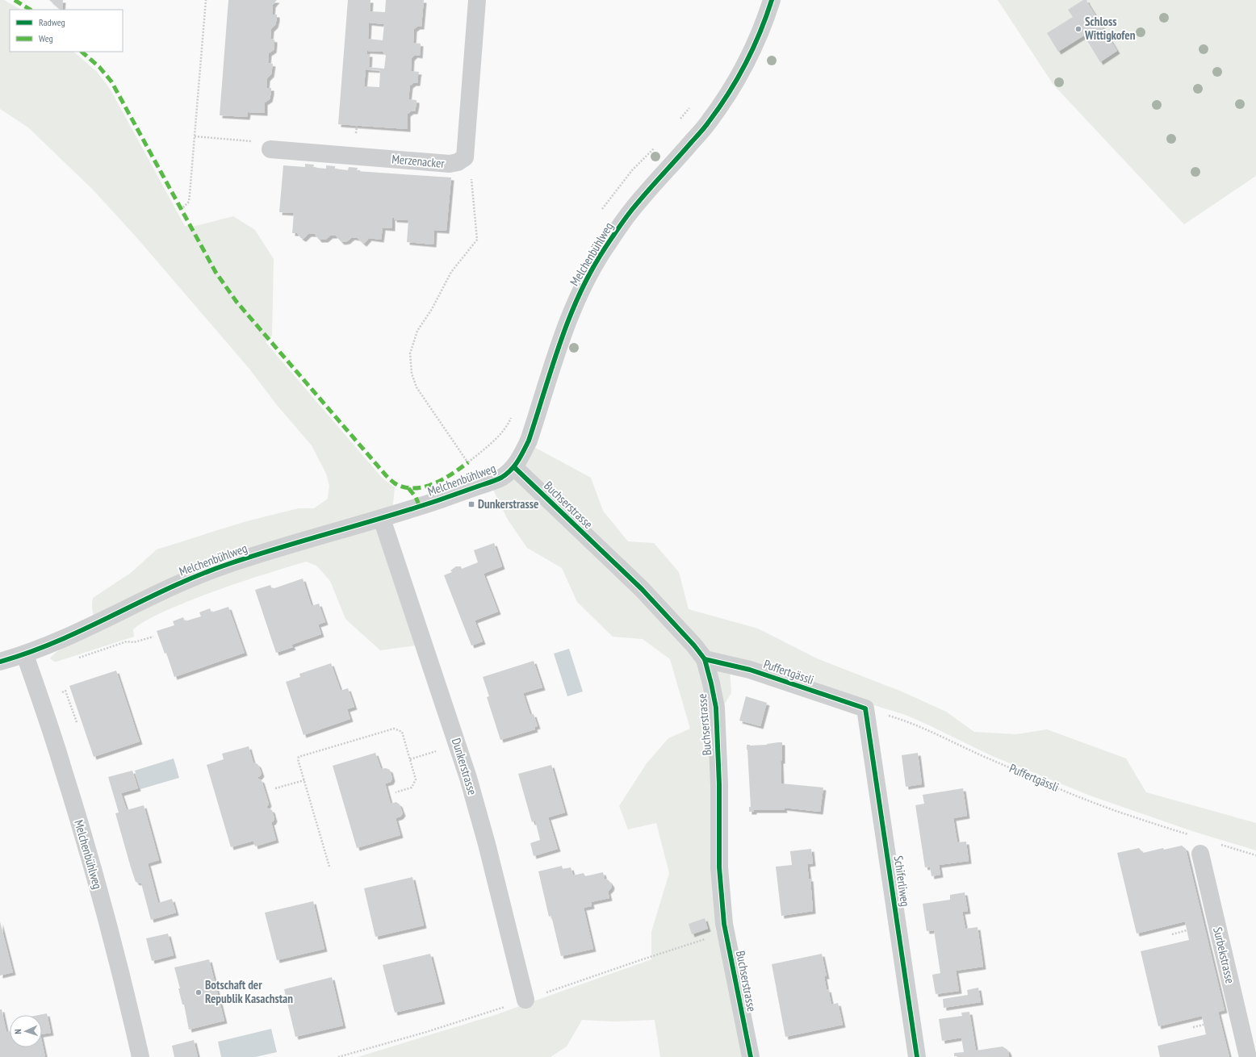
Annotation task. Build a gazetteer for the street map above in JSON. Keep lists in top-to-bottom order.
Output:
{
  "streets": {
    "street": [
      "Merzenacker",
      "Melchenbühlweg",
      "Buchserstrasse",
      "Puffertgässli",
      "Dunkerstrasse",
      "Schiferliweg",
      "Surbekstrasse"
    ]
  },
  "crossings": [
    ["Melchenbühlweg", "Buchserstrasse"],
    ["Melchenbühlweg", "Dunkerstrasse"],
    ["Buchserstrasse", "Puffertgässli"],
    ["Puffertgässli", "Schiferliweg"]
  ],
  "places": {
    "other": ["Schloss Wittigkofen", "Botschaft der Republik Kasachstan"],
    "transit": ["Dunkerstrasse"]
  },
  "legend": ["Radweg", "Weg"],
  "north": "left"
}
